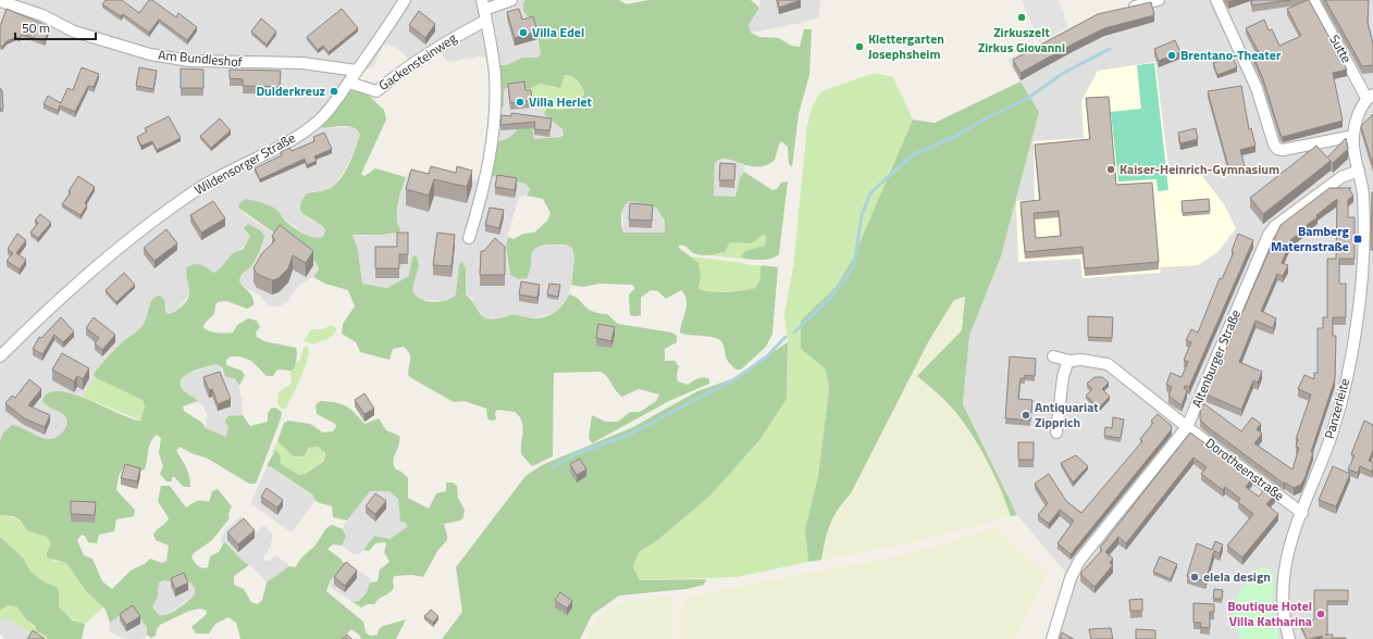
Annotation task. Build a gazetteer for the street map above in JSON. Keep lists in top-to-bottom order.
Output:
{
  "streets": {
    "street": [
      "Sutte",
      "Am Bundleshof",
      "Gackensteinweg",
      "Wildensorger Straße",
      "Altenburger Straße",
      "Panzerleite",
      "Dorotheenstraße"
    ]
  },
  "crossings": [
    ["Am Bundleshof", "Wildensorger Straße"],
    ["Gackensteinweg", "Wildensorger Straße"],
    ["Altenburger Straße", "Panzerleite"],
    ["Altenburger Straße", "Dorotheenstraße"],
    ["Panzerleite", "Dorotheenstraße"]
  ],
  "places": {
    "other": [
      "Zirkuszelt Zirkus Giovanni",
      "Villa Edel",
      "Klettergarten Josephsheim",
      "Brentano-Theater",
      "Dulderkreuz",
      "Villa Herlet",
      "Kaiser-Heinrich-Gymnasium",
      "Antiquariat Zipprich",
      "elela design",
      "Boutique Hotel Villa Katharina"
    ],
    "transit": ["Bamberg Maternstraße"]
  },
  "scale_bar": "50 m"
}
